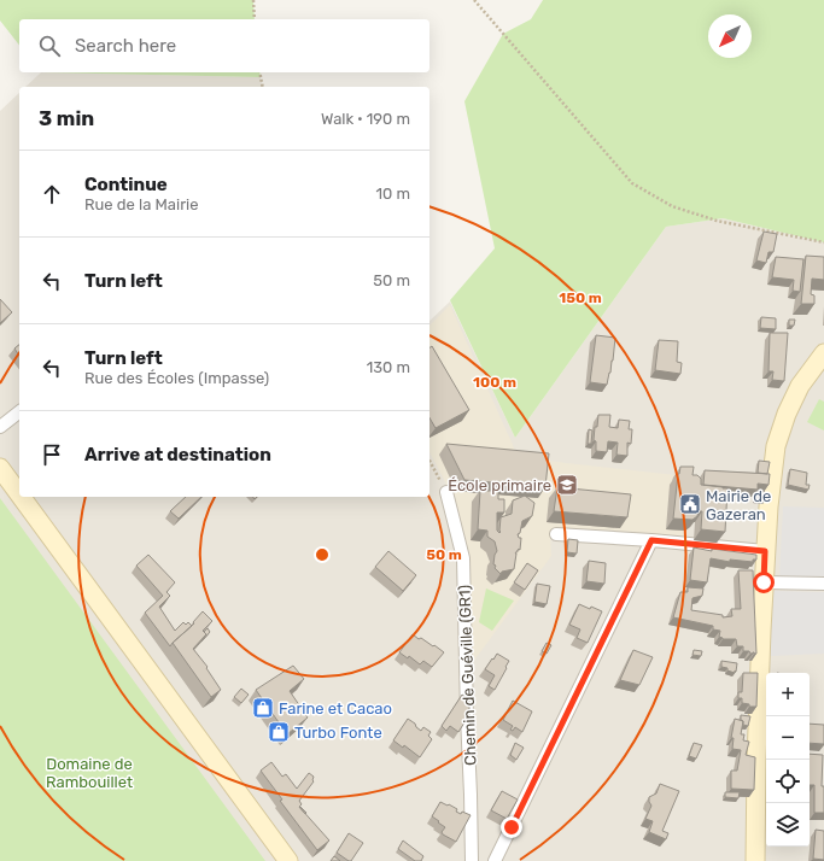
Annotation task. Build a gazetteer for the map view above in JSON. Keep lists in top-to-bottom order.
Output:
{
  "streets": {
    "street": ["Chemin de Guéville (GR1)"]
  },
  "parks": ["Domaine de Rambouillet"],
  "places": {
    "school or university": ["École primaire"],
    "public building": ["Mairie de Gazeran"],
    "shop": ["Farine et Cacao", "Turbo Fonte"]
  },
  "north": "bottom left",
  "page": {
    "search": "Search here",
    "heading": ["3 min", "Walk · 190 m"],
    "list": [
      ["Continue", "Rue de la Mairie", "10 m"],
      ["Turn left", "50 m"],
      ["Turn left", "Rue des Écoles (Impasse)", "130 m"],
      "Arrive at destination"
    ],
    "map_buttons": ["+", "−"]
  },
  "rings": ["150 m", "100 m", "50 m"]
}
